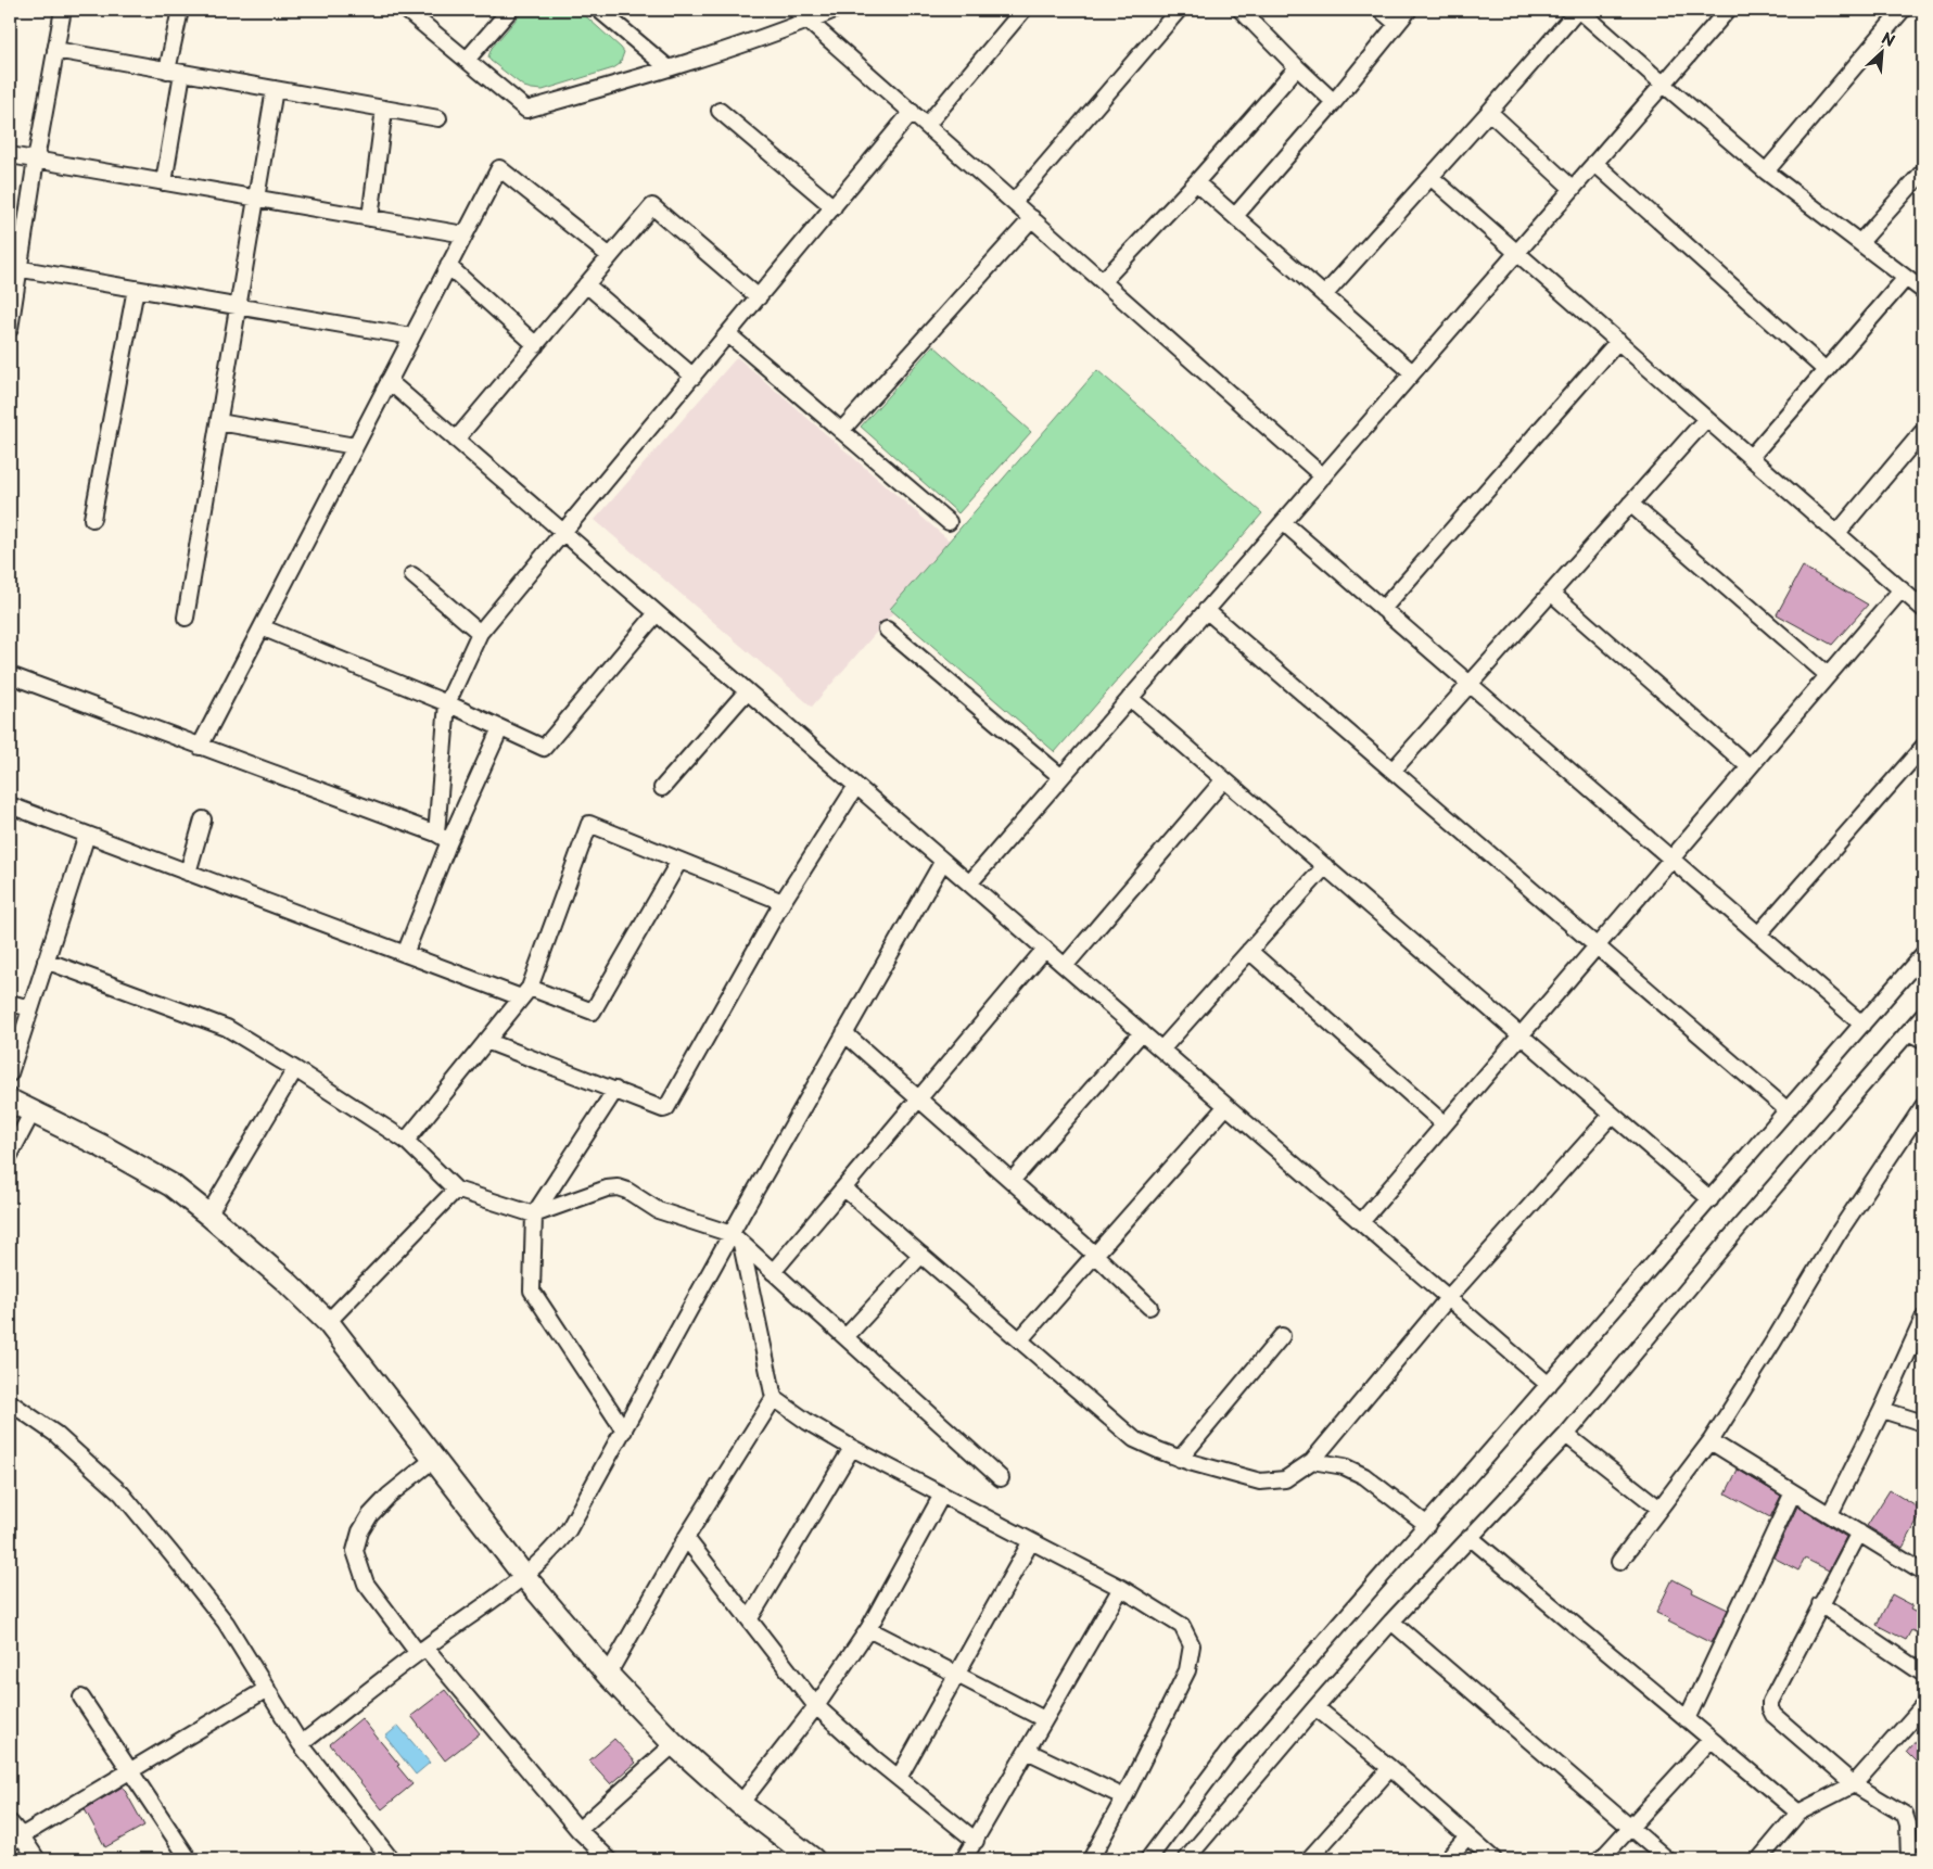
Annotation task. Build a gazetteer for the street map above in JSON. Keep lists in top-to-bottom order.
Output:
{
  "north": "top right"
}
